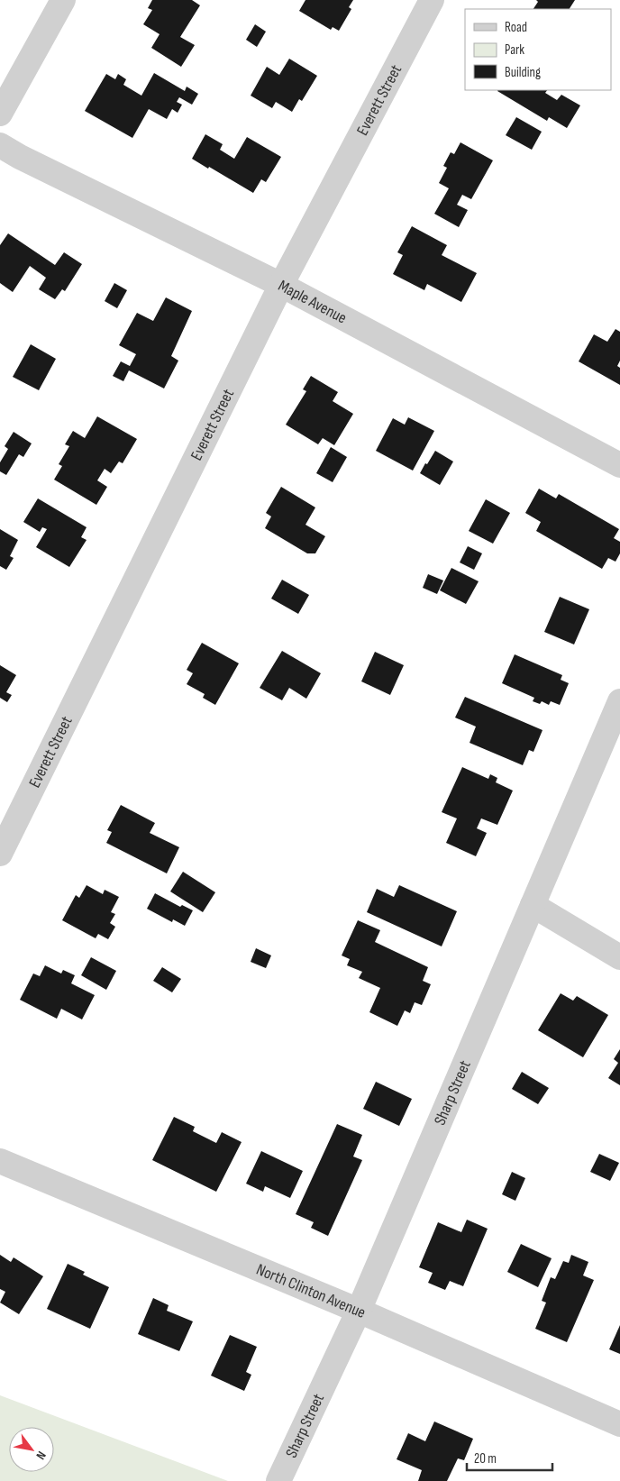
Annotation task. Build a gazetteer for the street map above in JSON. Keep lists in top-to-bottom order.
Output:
{
  "streets": {
    "street": [
      "Everett Street",
      "Maple Avenue",
      "Sharp Street",
      "North Clinton Avenue"
    ]
  },
  "crossings": [
    ["Everett Street", "Maple Avenue"],
    ["Sharp Street", "North Clinton Avenue"]
  ],
  "legend": ["Road", "Park", "Building"],
  "scale_bar": "20 m",
  "north": "bottom right"
}
